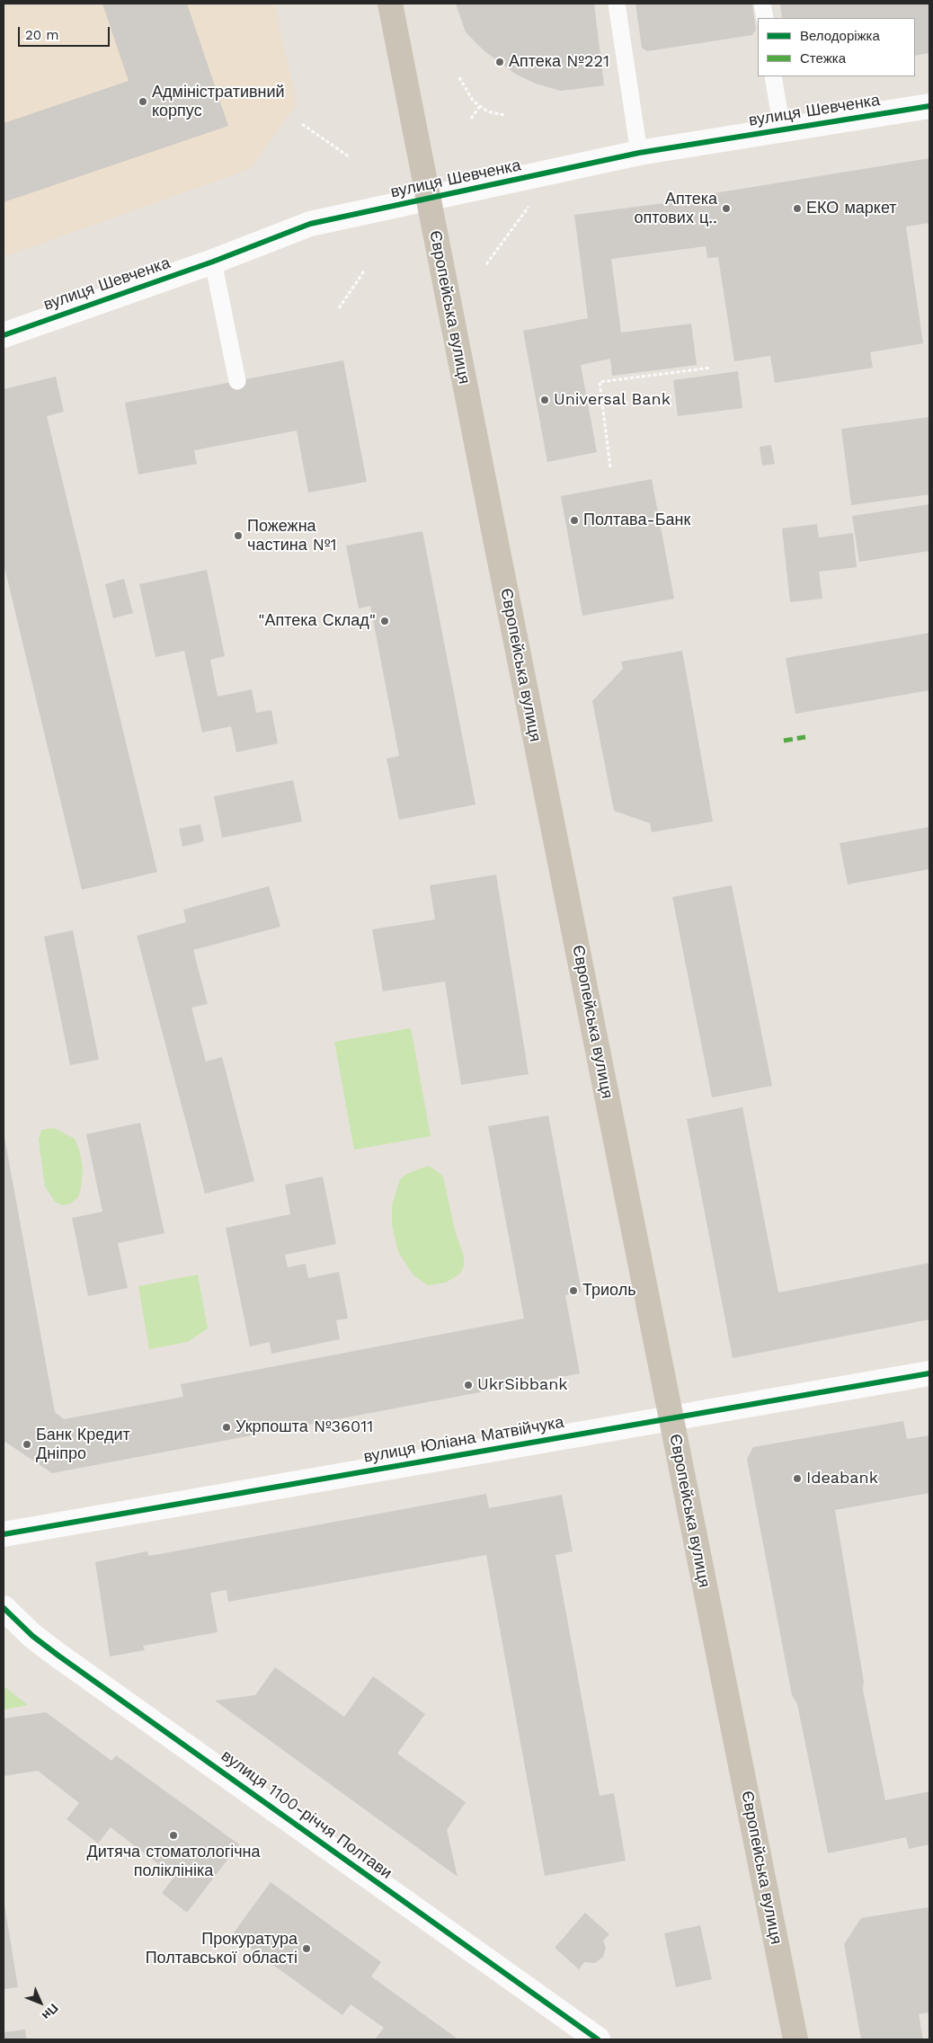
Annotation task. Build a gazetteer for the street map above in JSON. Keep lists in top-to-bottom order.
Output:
{
  "streets": {
    "main road": ["Європейська вулиця"],
    "street": ["вулиця Шевченка", "вулиця Юліана Матвійчука", "вулиця 1100-річчя Полтави"]
  },
  "crossings": [
    ["вулиця Шевченка", "Європейська вулиця"],
    ["Європейська вулиця", "вулиця Юліана Матвійчука"]
  ],
  "places": [
    "Аптека №221",
    "Адміністративний корпус",
    "Аптека оптових ц‥",
    "ЕКО маркет",
    "Universal Bank",
    "Полтава-Банк",
    "Пожежна частина №1",
    "\"Аптека Склад\"",
    "Триоль",
    "UkrSibbank",
    "Укрпошта №36011",
    "Банк Кредит Дніпро",
    "Ideabank",
    "Дитяча стоматологічна поліклініка",
    "Прокуратура Полтавської області"
  ],
  "legend": ["Велодоріжка", "Стежка"],
  "scale_bar": "20 m",
  "north": "bottom right"
}
